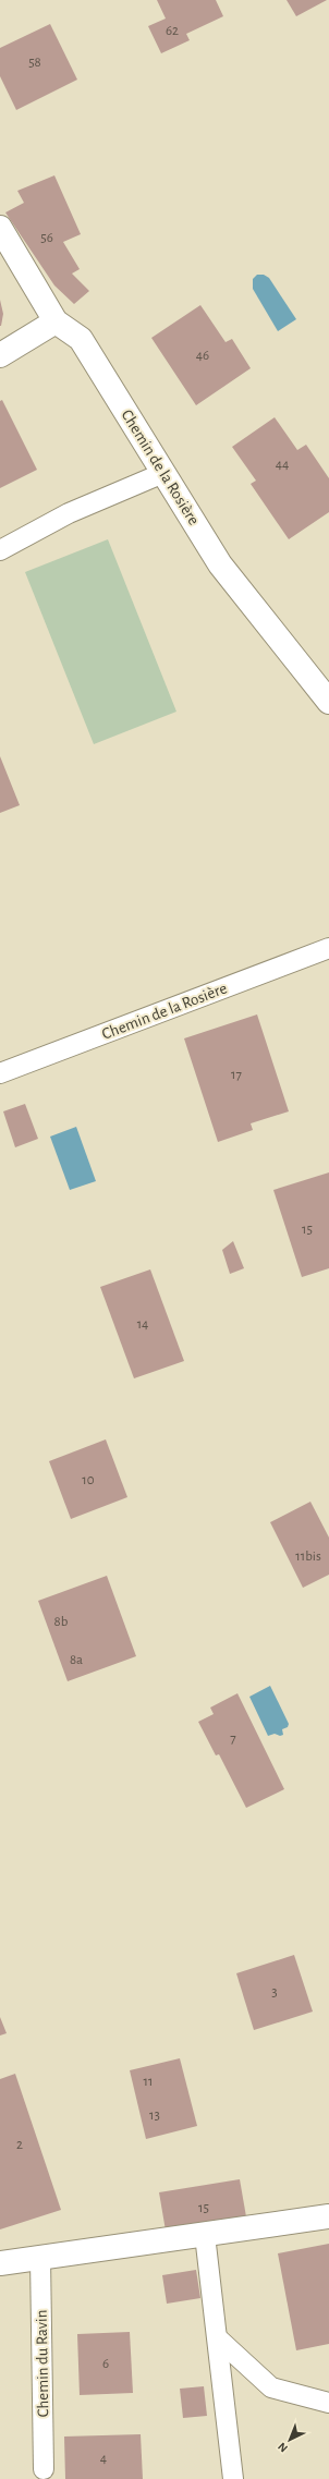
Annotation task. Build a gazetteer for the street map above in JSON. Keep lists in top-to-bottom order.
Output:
{
  "streets": {
    "street": ["Chemin de la Rosière"],
    "lane": ["Chemin du Ravin"]
  },
  "house_numbers": [
    "62",
    "58",
    "56",
    "46",
    "44",
    "17",
    "15",
    "14",
    "10",
    "11bis",
    "8b",
    "8a",
    "7",
    "3",
    "11",
    "13",
    "2",
    "15",
    "6",
    "4"
  ],
  "north": "bottom left"
}
